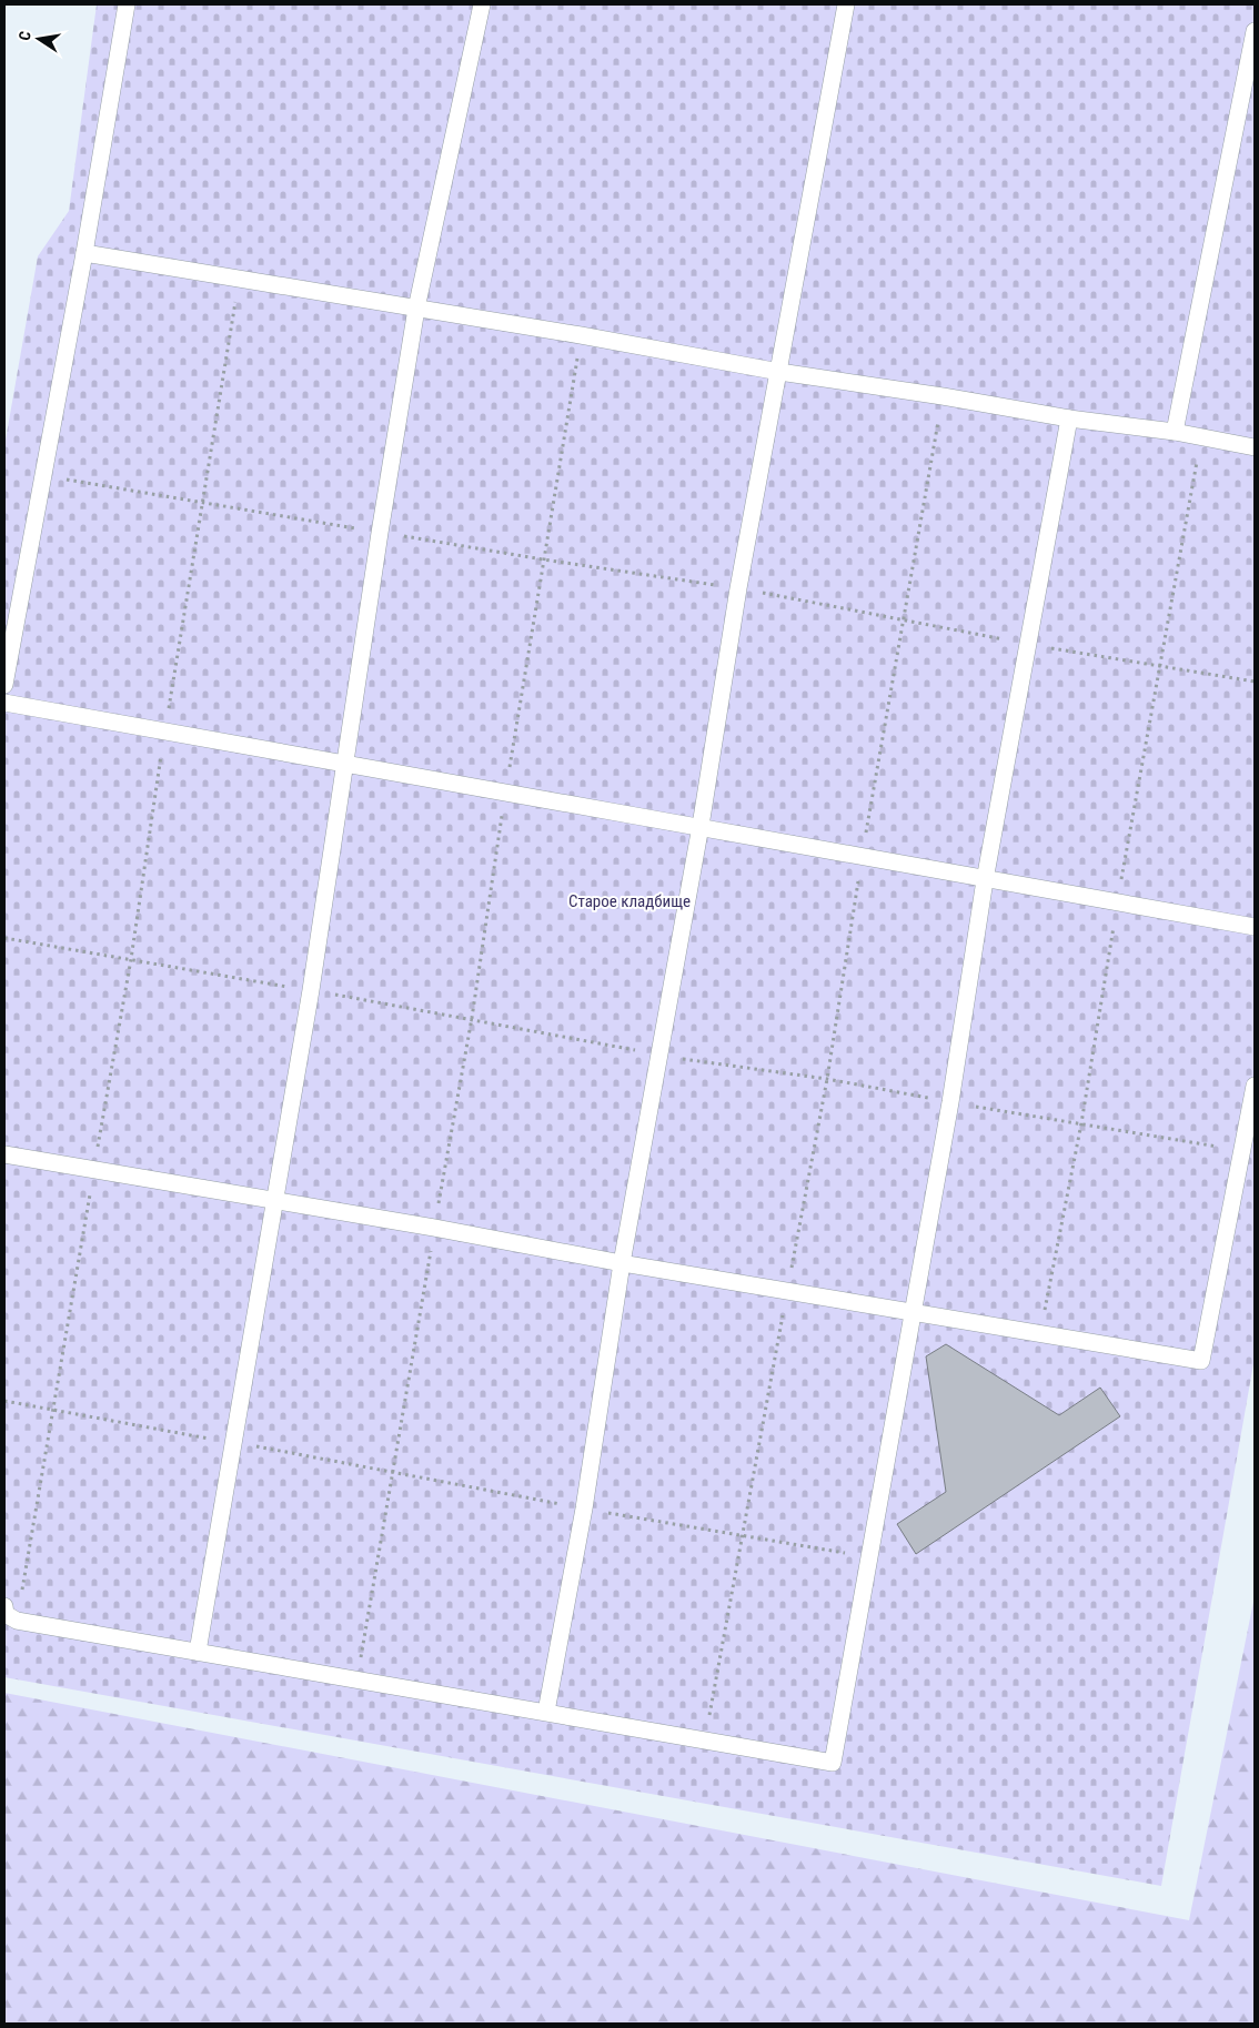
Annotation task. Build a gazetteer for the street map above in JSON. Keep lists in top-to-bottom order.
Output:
{
  "parks": ["Старое кладбище"],
  "north": "left"
}
